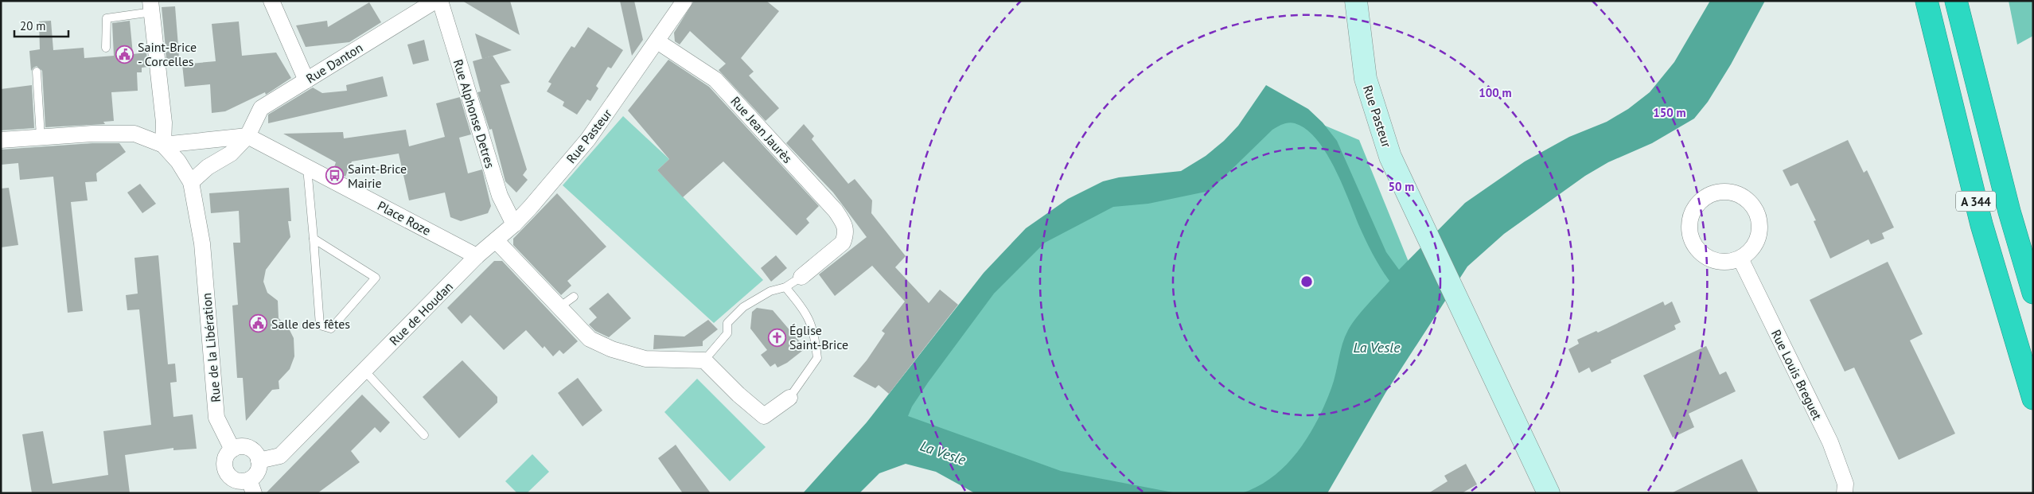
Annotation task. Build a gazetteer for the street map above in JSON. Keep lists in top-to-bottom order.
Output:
{
  "streets": {
    "highway": ["A 344"],
    "street": [
      "Rue Danton",
      "Rue Alphonse Detres",
      "Rue Pasteur",
      "Rue Jean Jaurès",
      "Place Roze",
      "Rue de Houdan",
      "Rue de la Libération",
      "Rue Louis Breguet"
    ]
  },
  "crossings": [
    ["Rue Danton", "Place Roze"],
    ["Rue Danton", "Rue de la Libération"],
    ["Rue Alphonse Detres", "Rue Pasteur"],
    ["Rue Pasteur", "Rue Jean Jaurès"],
    ["Rue Pasteur", "Place Roze"],
    ["Rue Pasteur", "Rue de Houdan"],
    ["Place Roze", "Rue de Houdan"],
    ["Rue de Houdan", "Rue de la Libération"]
  ],
  "water": ["La Vesle"],
  "places": {
    "public building": ["Saint-Brice - Corcelles", "Salle des fêtes"],
    "bus stop": ["Saint-Brice Mairie"],
    "church": ["Église Saint-Brice"]
  },
  "scale_bar": "20 m",
  "rings": ["100 m", "150 m", "50 m"]
}
